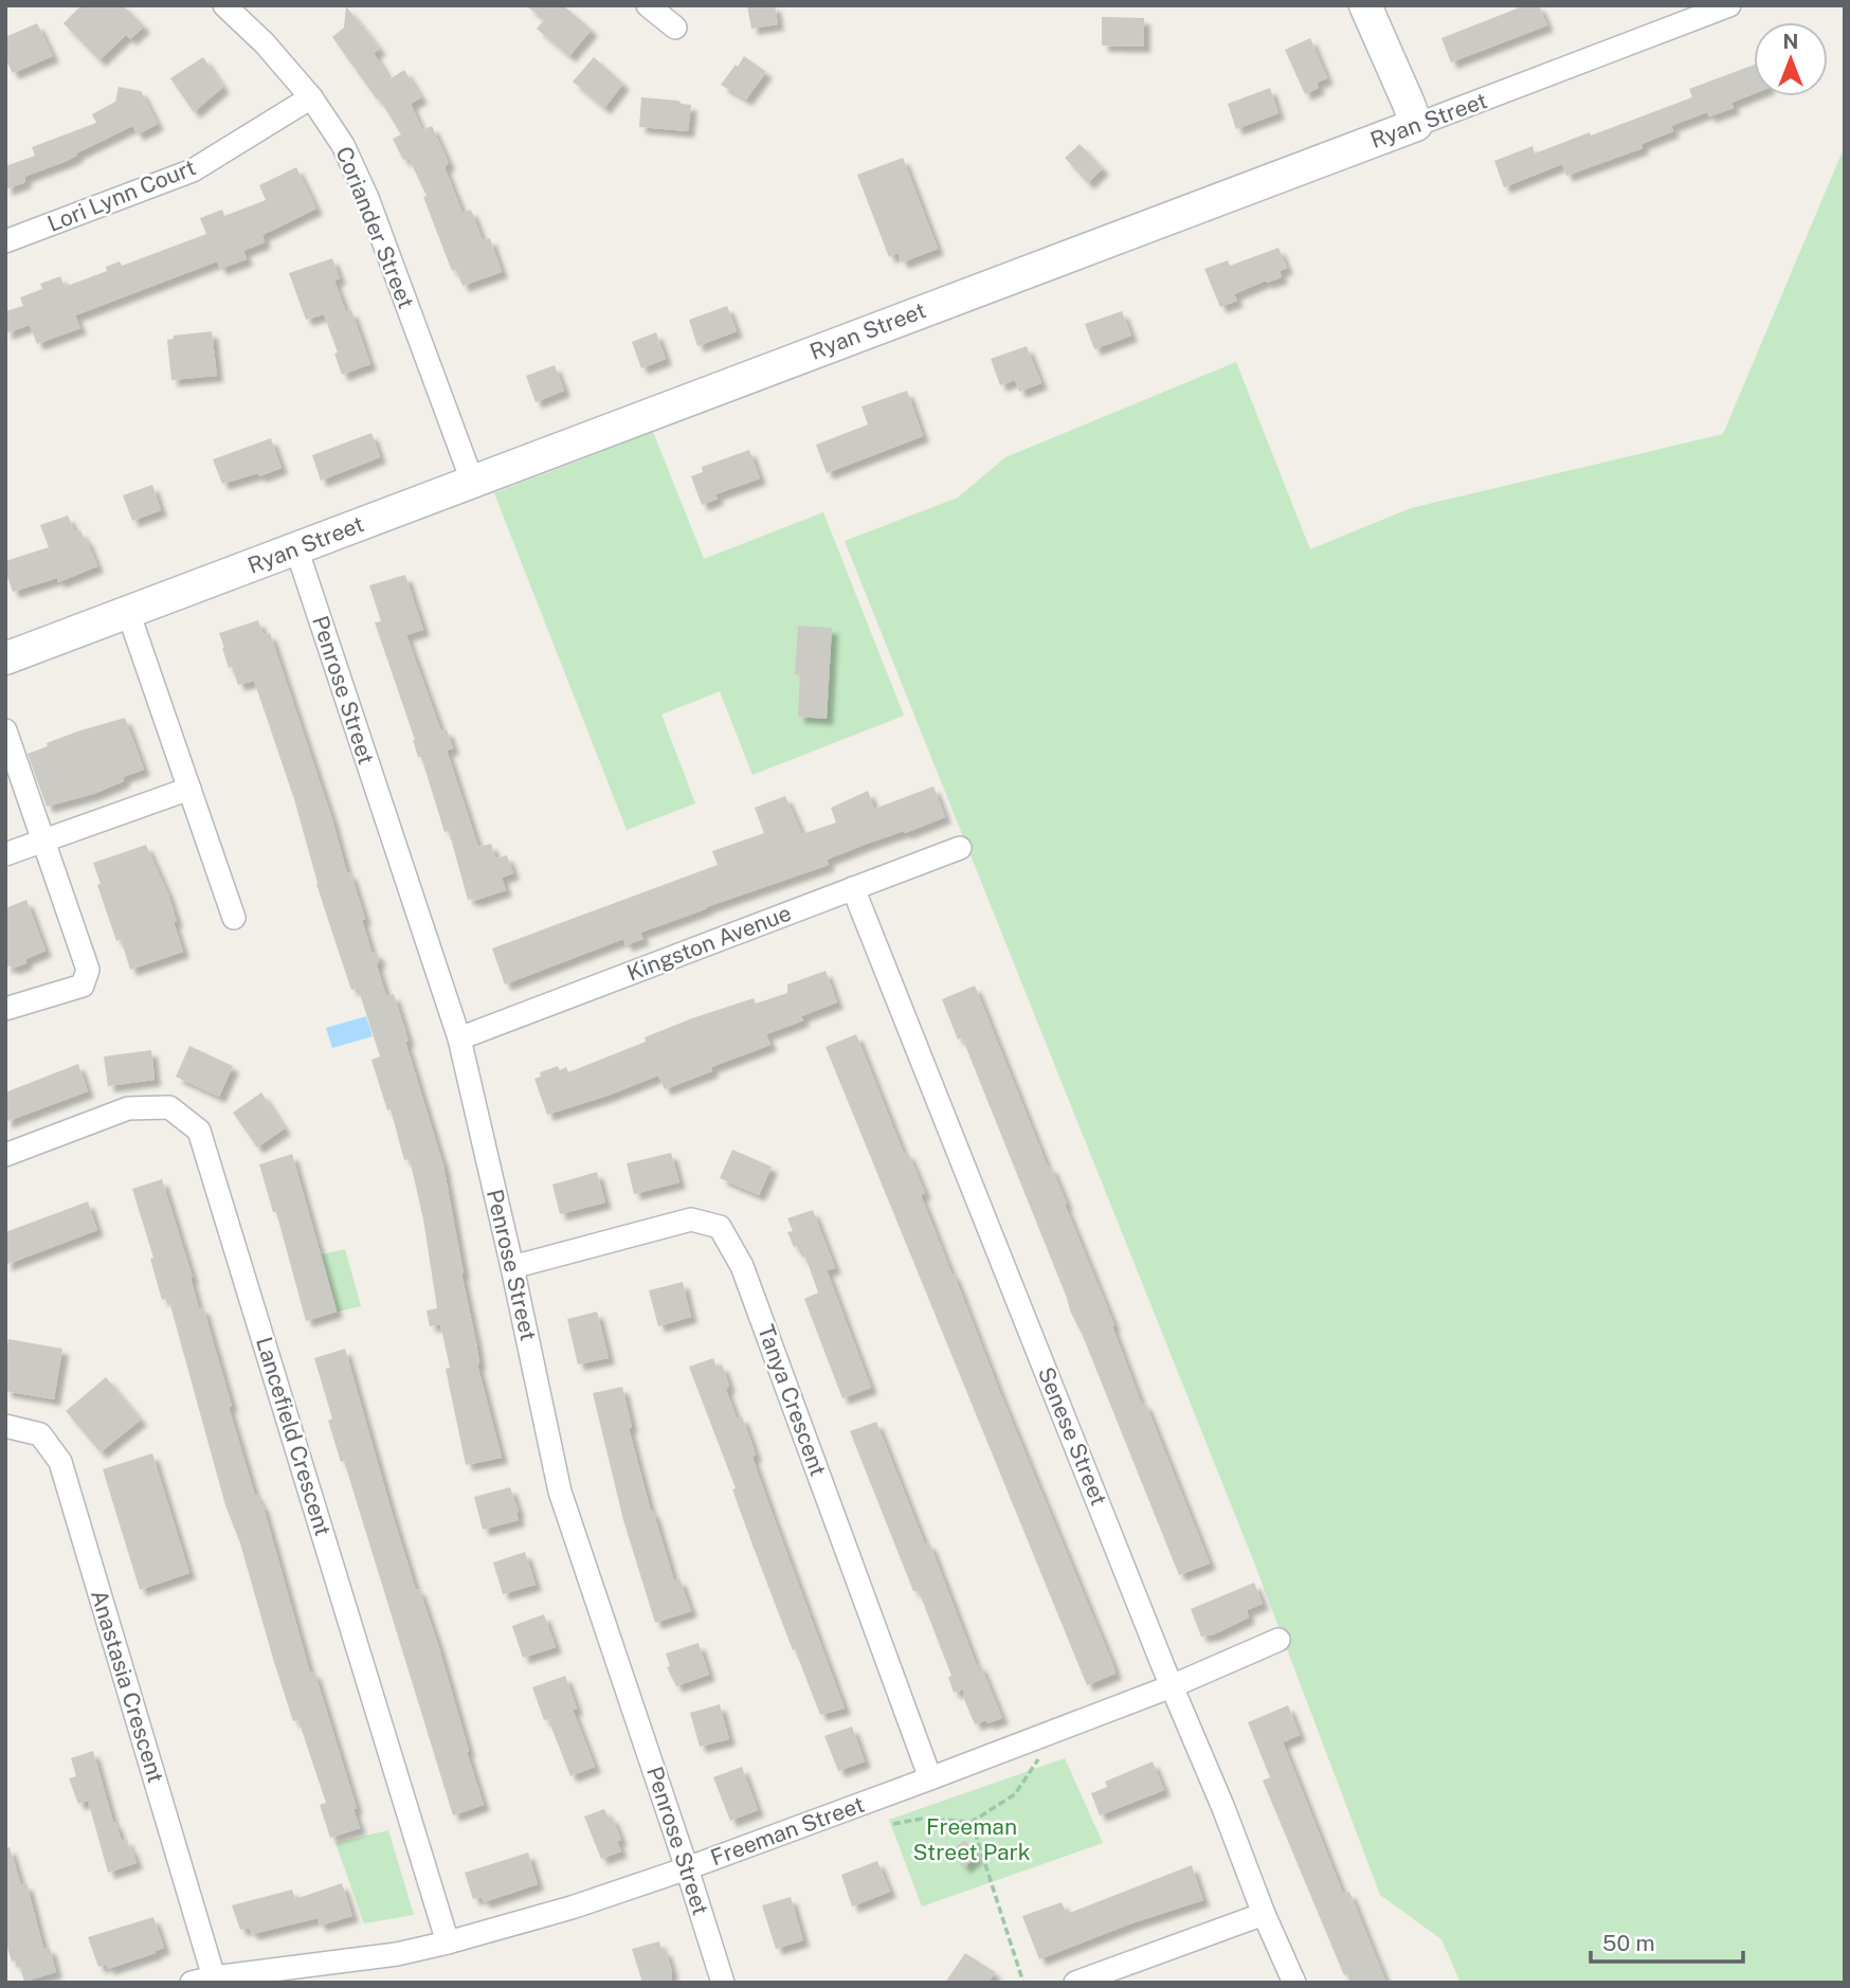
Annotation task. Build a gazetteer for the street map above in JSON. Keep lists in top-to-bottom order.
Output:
{
  "streets": {
    "street": [
      "Ryan Street",
      "Lori Lynn Court",
      "Coriander Street",
      "Penrose Street",
      "Kingston Avenue",
      "Tanya Crescent",
      "Lancefield Crescent",
      "Senese Street",
      "Anastasia Crescent",
      "Freeman Street"
    ]
  },
  "crossings": [
    ["Ryan Street", "Coriander Street"],
    ["Ryan Street", "Penrose Street"],
    ["Lori Lynn Court", "Coriander Street"],
    ["Penrose Street", "Kingston Avenue"],
    ["Penrose Street", "Tanya Crescent"],
    ["Penrose Street", "Freeman Street"],
    ["Kingston Avenue", "Senese Street"],
    ["Tanya Crescent", "Freeman Street"],
    ["Lancefield Crescent", "Freeman Street"],
    ["Senese Street", "Freeman Street"],
    ["Anastasia Crescent", "Freeman Street"]
  ],
  "parks": ["Freeman Street Park"],
  "scale_bar": "50 m",
  "north": "top"
}
